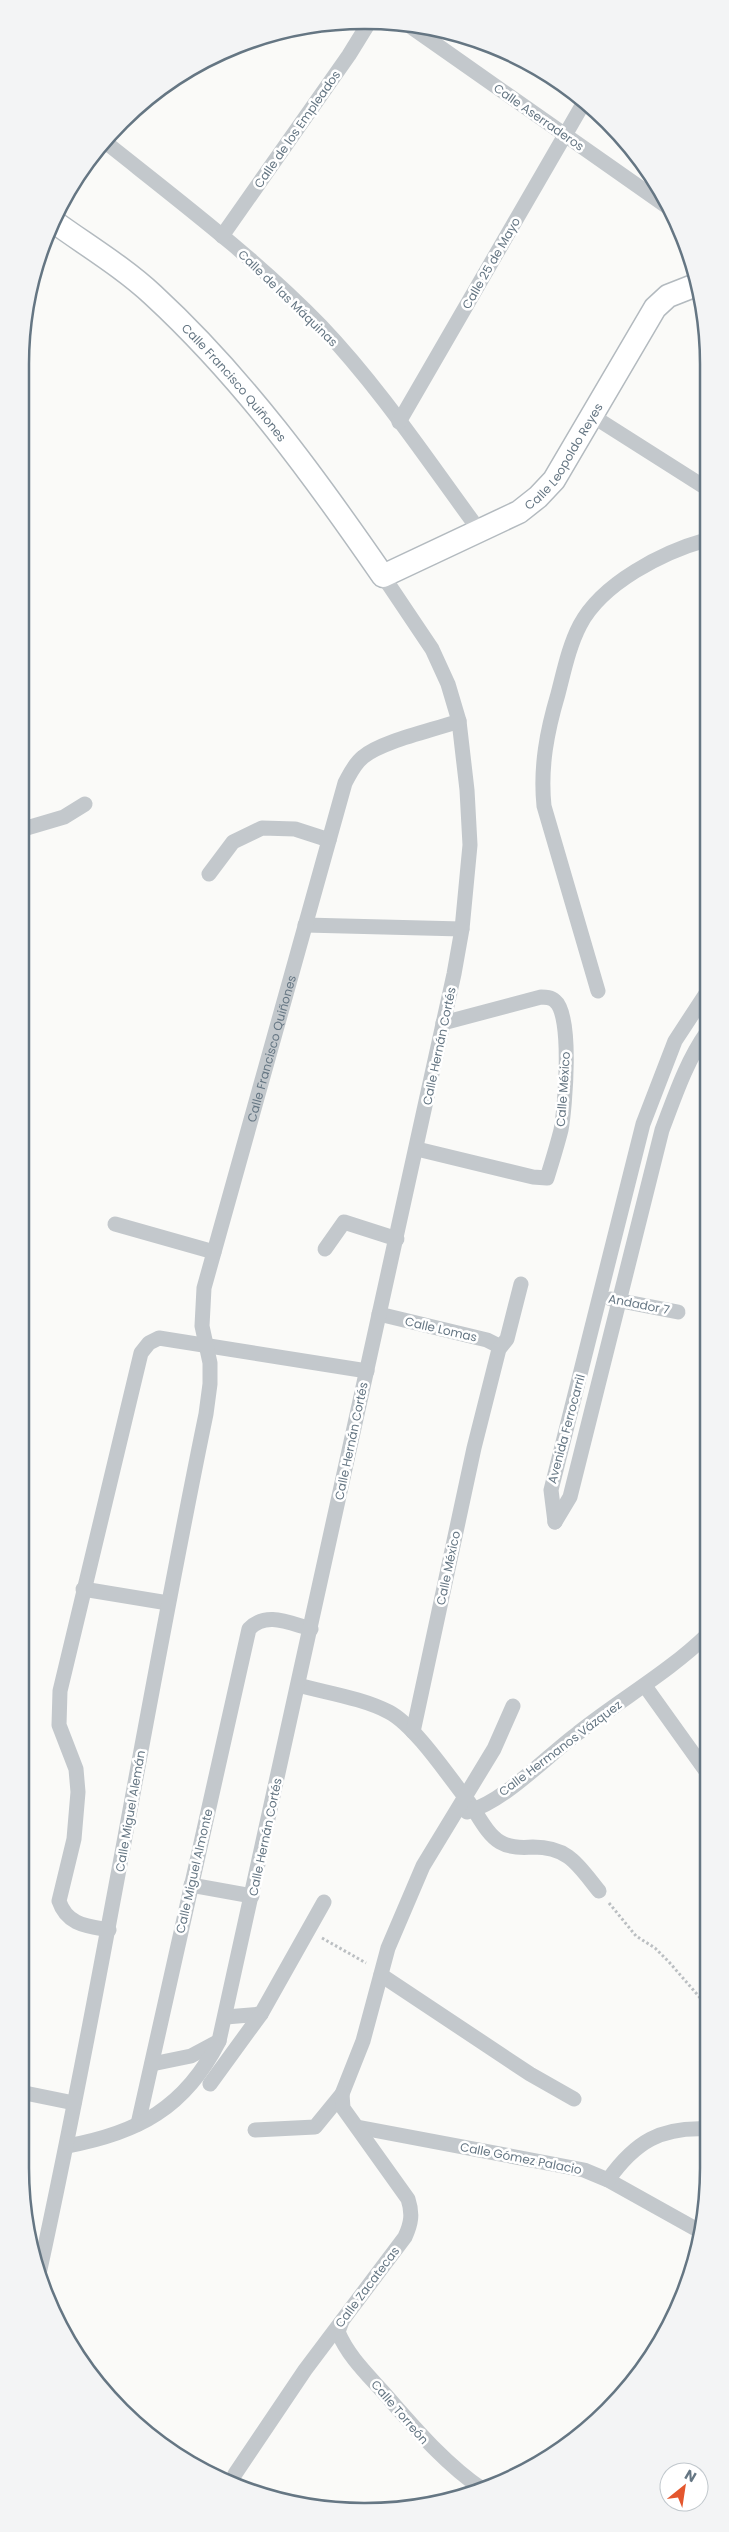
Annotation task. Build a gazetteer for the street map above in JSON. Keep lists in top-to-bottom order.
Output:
{
  "streets": {
    "street": [
      "Calle Aserraderos",
      "Calle de los Empleados",
      "Calle 25 de Mayo",
      "Calle de las Máquinas",
      "Calle Francisco Quiñones",
      "Calle Leopoldo Reyes",
      "Calle Hernán Cortés",
      "Calle México",
      "Andador 7",
      "Calle Lomas",
      "Avenida Ferrocarril",
      "Calle Hermanos Vázquez",
      "Calle Miguel Alemán",
      "Calle Miguel Almonte",
      "Calle Gómez Palacio",
      "Calle Zacatecas",
      "Calle Torreón"
    ]
  },
  "crossings": [
    ["Calle Aserraderos", "Calle 25 de Mayo"],
    ["Calle de los Empleados", "Calle de las Máquinas"],
    ["Calle 25 de Mayo", "Calle de las Máquinas"],
    ["Calle de las Máquinas", "Calle Leopoldo Reyes"],
    ["Calle Francisco Quiñones", "Calle Leopoldo Reyes"],
    ["Calle Francisco Quiñones", "Calle Hernán Cortés"],
    ["Calle Francisco Quiñones", "Calle Miguel Alemán"],
    ["Calle Leopoldo Reyes", "Calle Hernán Cortés"],
    ["Calle Hernán Cortés", "Calle México"],
    ["Calle Hernán Cortés", "Calle Lomas"],
    ["Calle Hernán Cortés", "Calle Miguel Alemán"],
    ["Calle Hernán Cortés", "Calle Miguel Almonte"],
    ["Calle México", "Calle Lomas"],
    ["Andador 7", "Avenida Ferrocarril"],
    ["Calle Gómez Palacio", "Calle Zacatecas"],
    ["Calle Zacatecas", "Calle Torreón"]
  ],
  "north": "top right"
}
